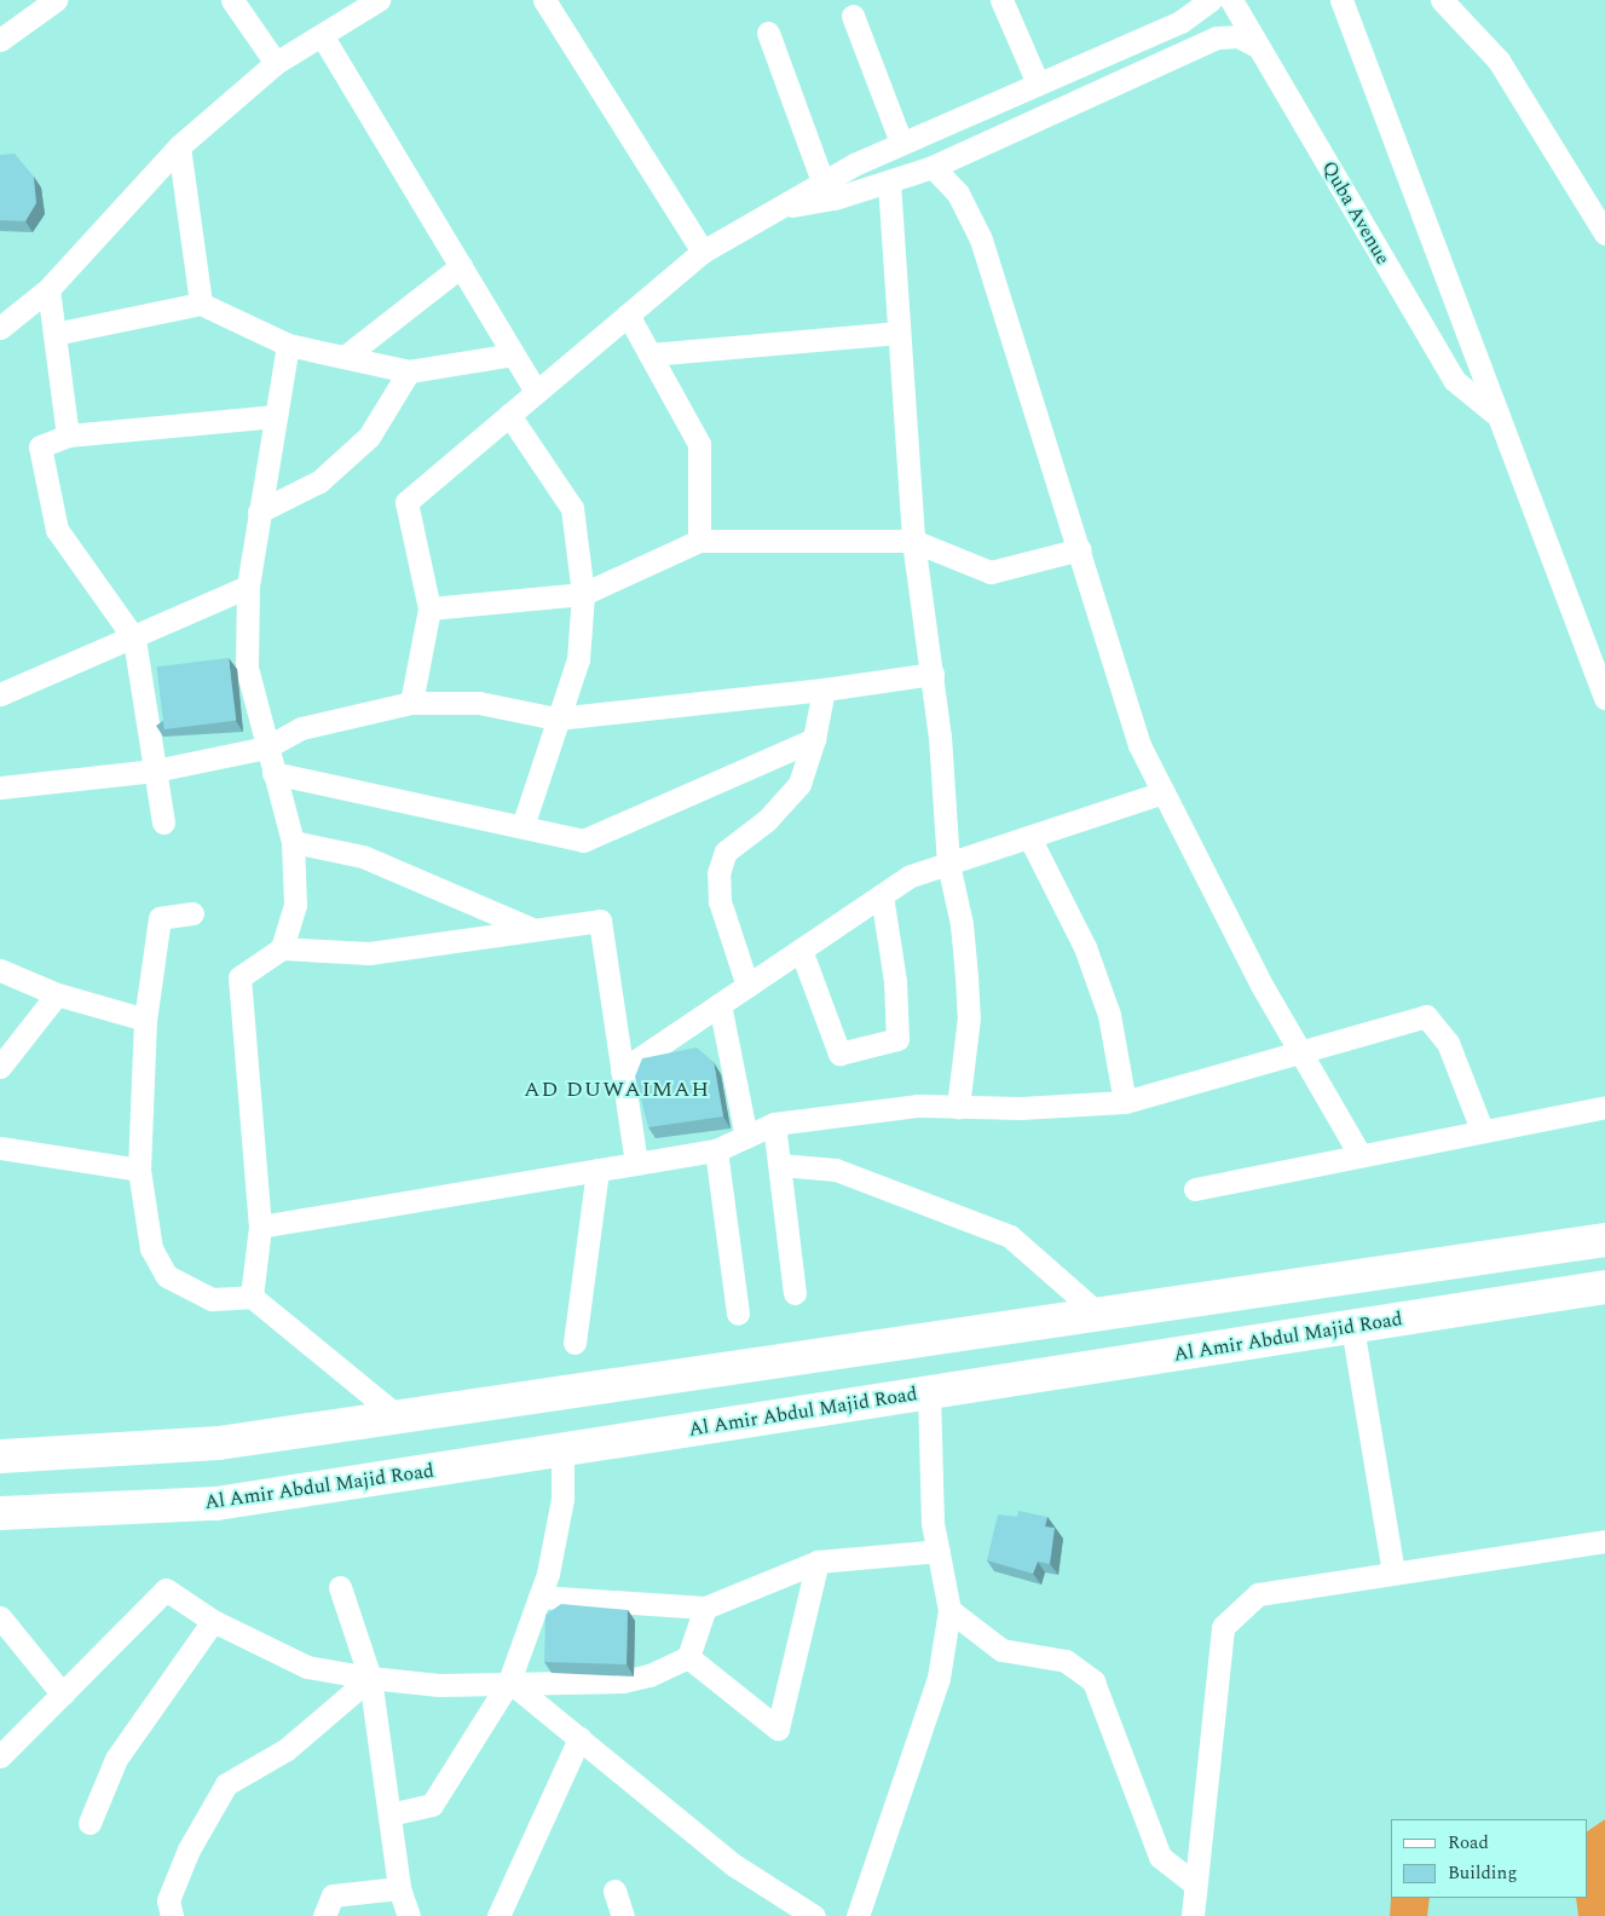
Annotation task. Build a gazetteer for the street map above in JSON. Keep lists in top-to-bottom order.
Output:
{
  "streets": {
    "main road": ["Al Amir Abdul Majid Road"],
    "street": ["Quba Avenue"]
  },
  "districts": ["AD DUWAIMAH"],
  "legend": ["Road", "Building"]
}
